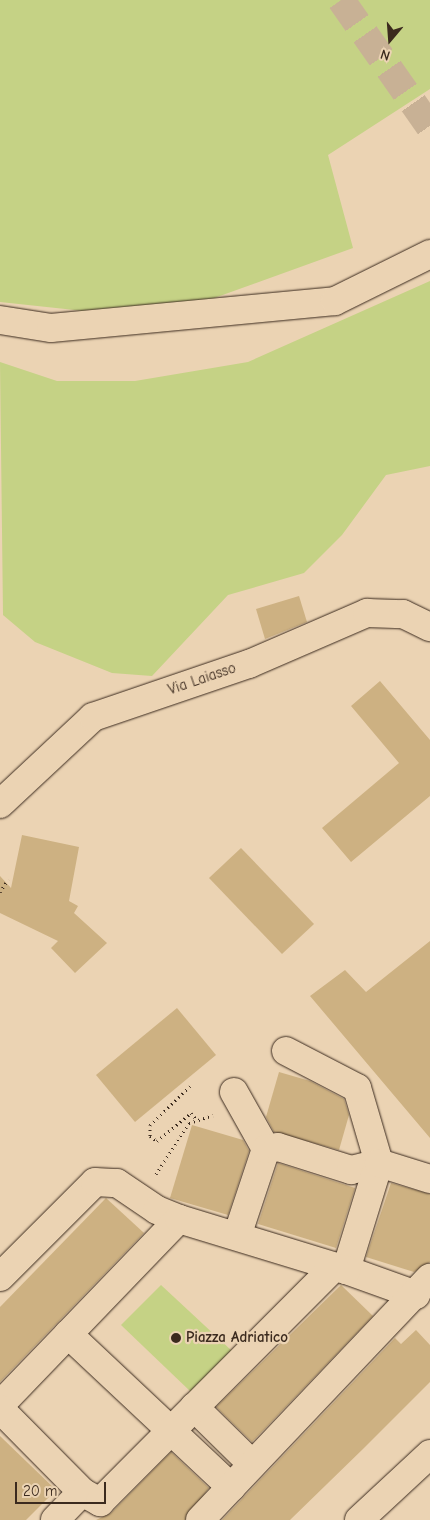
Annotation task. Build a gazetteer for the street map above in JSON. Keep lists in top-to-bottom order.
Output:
{
  "streets": {
    "street": ["Via Laiasso"]
  },
  "places": ["Piazza Adriatico"],
  "scale_bar": "20 m",
  "north": "bottom"
}
